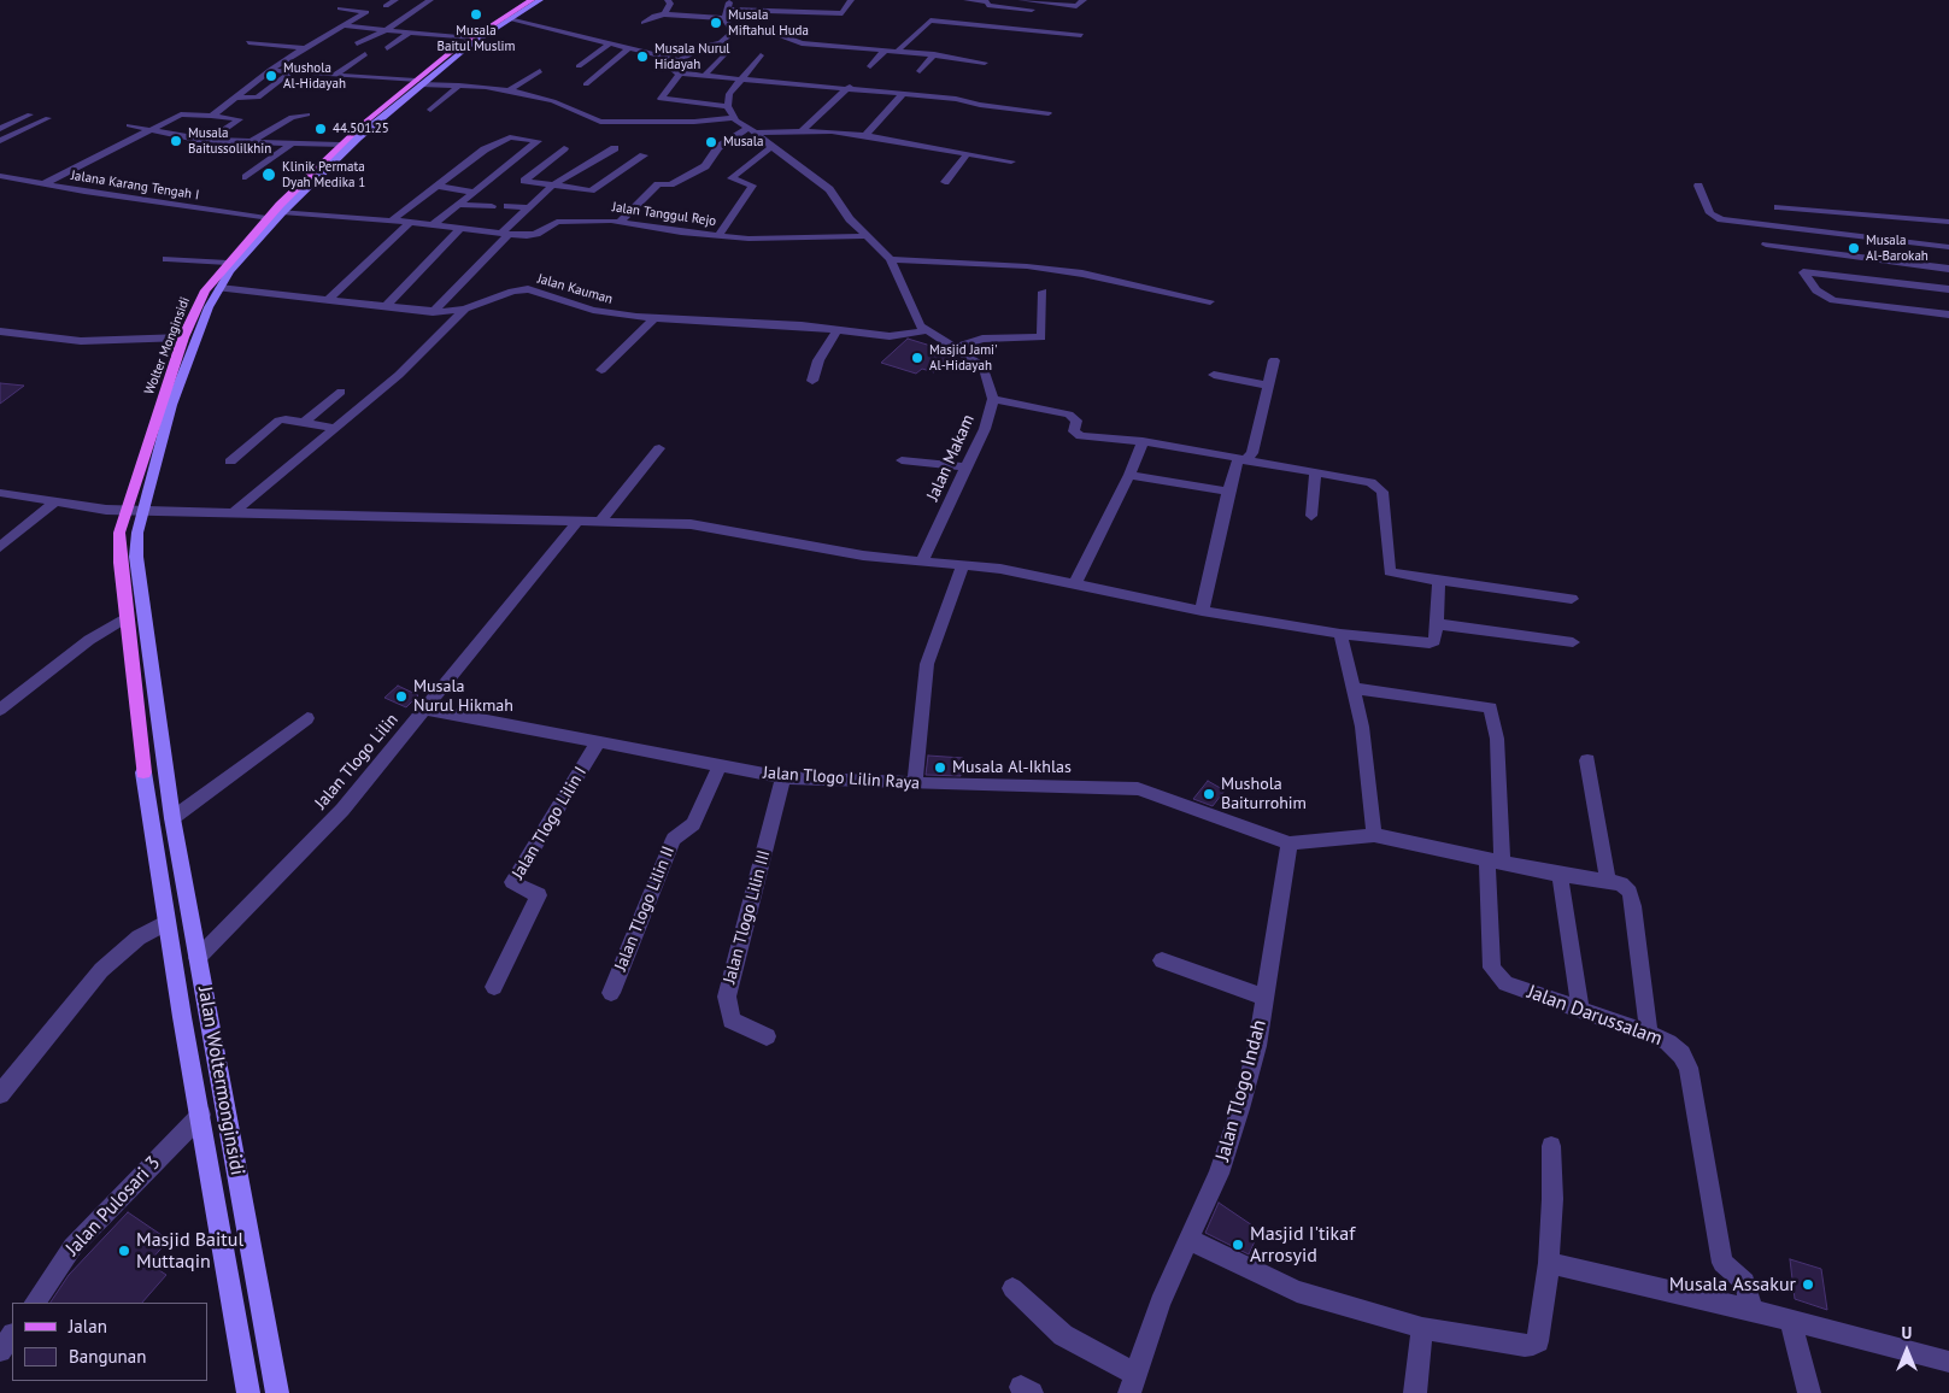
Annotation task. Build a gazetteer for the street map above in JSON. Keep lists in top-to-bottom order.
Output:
{
  "streets": {
    "main road": ["Wolter Monginsidi", "Jalan Woltermonginsidi"],
    "street": [
      "Jalana Karang Tengah I",
      "Jalan Tanggul Rejo",
      "Jalan Kauman",
      "Jalan Makam",
      "Jalan Tlogo Lilin",
      "Jalan Tlogo Lilin Raya",
      "Jalan Tlogo Lilin I",
      "Jalan Tlogo Lilin II",
      "Jalan Tlogo Lilin III",
      "Jalan Darussalam",
      "Jalan Tlogo Indah",
      "Jalan Pulosari 3"
    ]
  },
  "crossings": [
    ["Jalana Karang Tengah I", "Wolter Monginsidi"],
    ["Jalan Tanggul Rejo", "Wolter Monginsidi"],
    ["Jalan Kauman", "Wolter Monginsidi"],
    ["Wolter Monginsidi", "Jalan Woltermonginsidi"],
    ["Jalan Tlogo Lilin", "Jalan Tlogo Lilin Raya"],
    ["Jalan Tlogo Lilin", "Jalan Woltermonginsidi"],
    ["Jalan Tlogo Lilin Raya", "Jalan Tlogo Lilin I"],
    ["Jalan Tlogo Lilin Raya", "Jalan Tlogo Lilin II"],
    ["Jalan Tlogo Lilin Raya", "Jalan Tlogo Lilin III"],
    ["Jalan Tlogo Lilin Raya", "Jalan Tlogo Indah"],
    ["Jalan Woltermonginsidi", "Jalan Pulosari 3"]
  ],
  "places": [
    "Musala Baitul Muslim",
    "Musala Miftahul Huda",
    "Musala Nurul Hidayah",
    "Mushola Al-Hidayah",
    "44.501.25",
    "Musala Baitussolilkhin",
    "Musala",
    "Klinik Permata Dyah Medika 1",
    "Musala Al-Barokah",
    "Masjid Jami' Al-Hidayah",
    "Musala Nurul Hikmah",
    "Musala Al-Ikhlas",
    "Mushola Baiturrohim",
    "Masjid I'tikaf Arrosyid",
    "Masjid Baitul Muttaqin",
    "Musala Assakur"
  ],
  "legend": ["Jalan", "Bangunan"],
  "north": "top"
}
